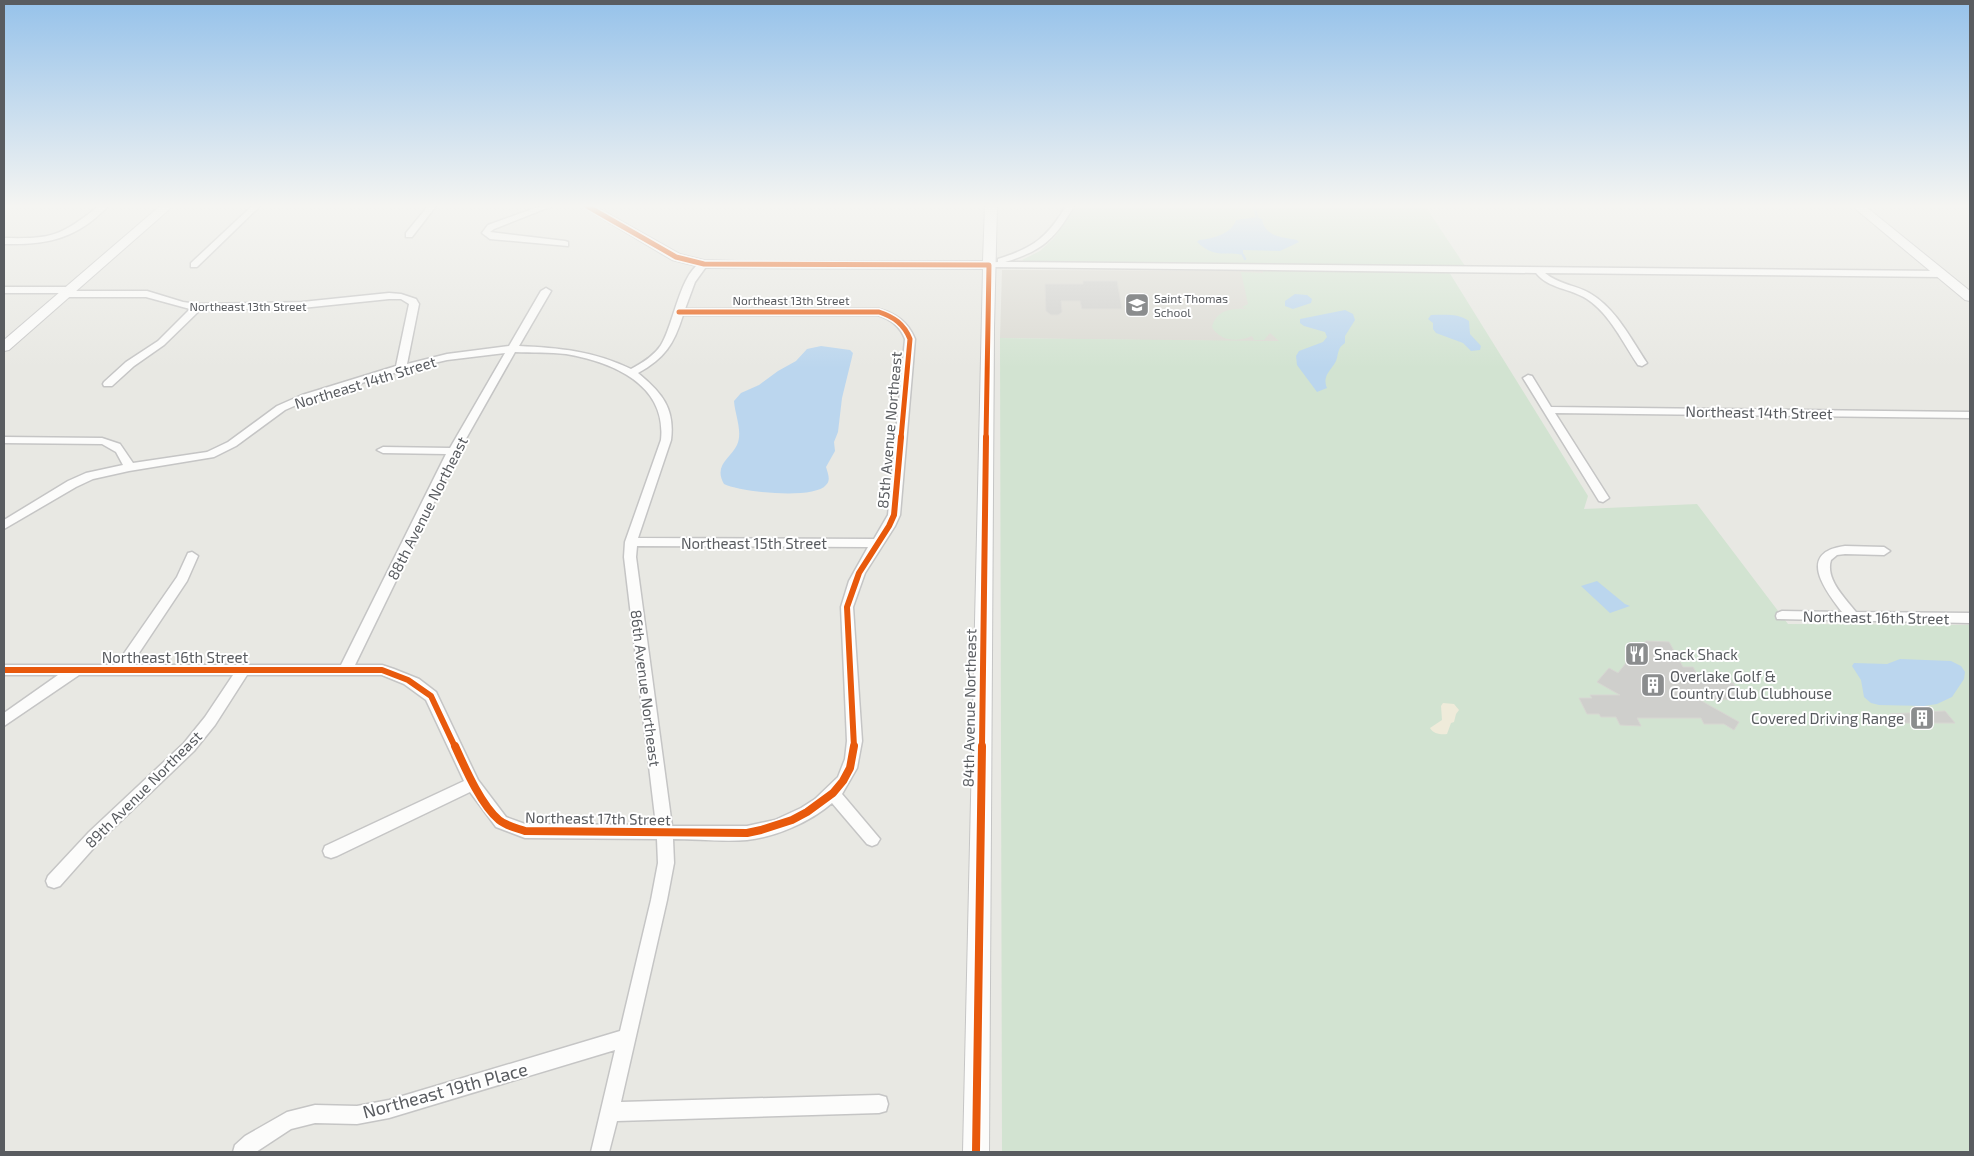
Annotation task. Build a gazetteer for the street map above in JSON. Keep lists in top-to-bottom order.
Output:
{
  "streets": {
    "main road": ["84th Avenue Northeast"],
    "street": [
      "Northeast 13th Street",
      "Northeast 14th Street",
      "85th Avenue Northeast",
      "88th Avenue Northeast",
      "Northeast 15th Street",
      "Northeast 16th Street",
      "86th Avenue Northeast",
      "89th Avenue Northeast",
      "Northeast 17th Street",
      "Northeast 19th Place"
    ]
  },
  "crossings": [
    ["Northeast 13th Street", "Northeast 14th Street"],
    ["Northeast 13th Street", "85th Avenue Northeast"],
    ["Northeast 14th Street", "88th Avenue Northeast"],
    ["Northeast 14th Street", "86th Avenue Northeast"],
    ["85th Avenue Northeast", "Northeast 15th Street"],
    ["85th Avenue Northeast", "Northeast 17th Street"],
    ["88th Avenue Northeast", "Northeast 16th Street"],
    ["88th Avenue Northeast", "Northeast 17th Street"],
    ["Northeast 15th Street", "86th Avenue Northeast"],
    ["Northeast 16th Street", "89th Avenue Northeast"],
    ["Northeast 16th Street", "Northeast 17th Street"],
    ["86th Avenue Northeast", "Northeast 17th Street"],
    ["86th Avenue Northeast", "Northeast 19th Place"]
  ],
  "places": {
    "school or university": ["Saint Thomas School"],
    "restaurant": ["Snack Shack"],
    "building": ["Overlake Golf & Country Club Clubhouse", "Covered Driving Range"]
  }
}
